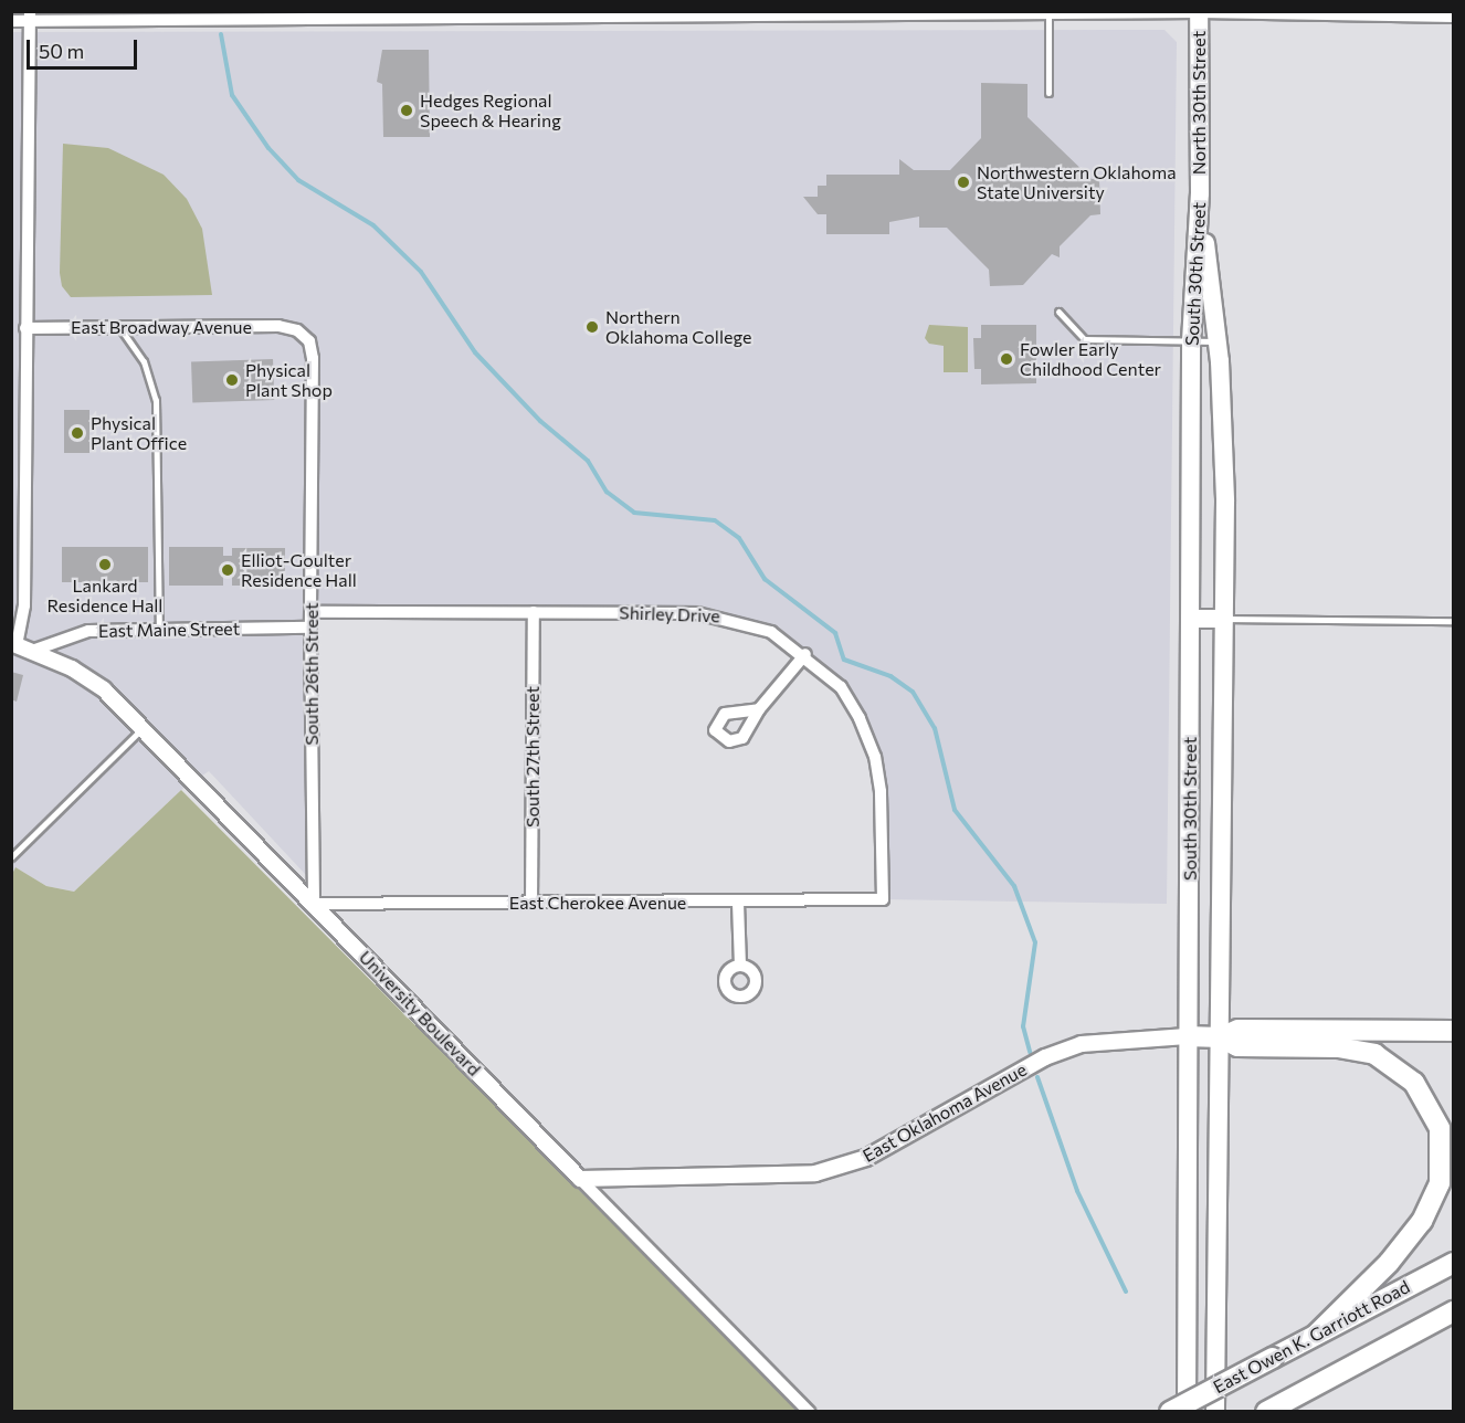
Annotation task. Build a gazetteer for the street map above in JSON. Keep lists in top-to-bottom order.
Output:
{
  "streets": {
    "highway": ["East Owen K. Garriott Road"],
    "main road": ["North 30th Street", "South 30th Street"],
    "street": [
      "East Broadway Avenue",
      "Shirley Drive",
      "East Maine Street",
      "South 26th Street",
      "South 27th Street",
      "East Cherokee Avenue",
      "University Boulevard",
      "East Oklahoma Avenue"
    ]
  },
  "crossings": [
    ["North 30th Street", "South 30th Street"],
    ["South 30th Street", "East Oklahoma Avenue"],
    ["East Broadway Avenue", "South 26th Street"],
    ["Shirley Drive", "South 27th Street"],
    ["Shirley Drive", "East Cherokee Avenue"],
    ["East Maine Street", "South 26th Street"],
    ["East Maine Street", "University Boulevard"],
    ["South 26th Street", "East Cherokee Avenue"],
    ["South 26th Street", "University Boulevard"],
    ["South 27th Street", "East Cherokee Avenue"],
    ["East Cherokee Avenue", "University Boulevard"],
    ["University Boulevard", "East Oklahoma Avenue"]
  ],
  "places": [
    "Hedges Regional Speech & Hearing",
    "Northwestern Oklahoma State University",
    "Northern Oklahoma College",
    "Fowler Early Childhood Center",
    "Physical Plant Shop",
    "Physical Plant Office",
    "Lankard Residence Hall",
    "Elliot-Goulter Residence Hall"
  ],
  "scale_bar": "50 m"
}
